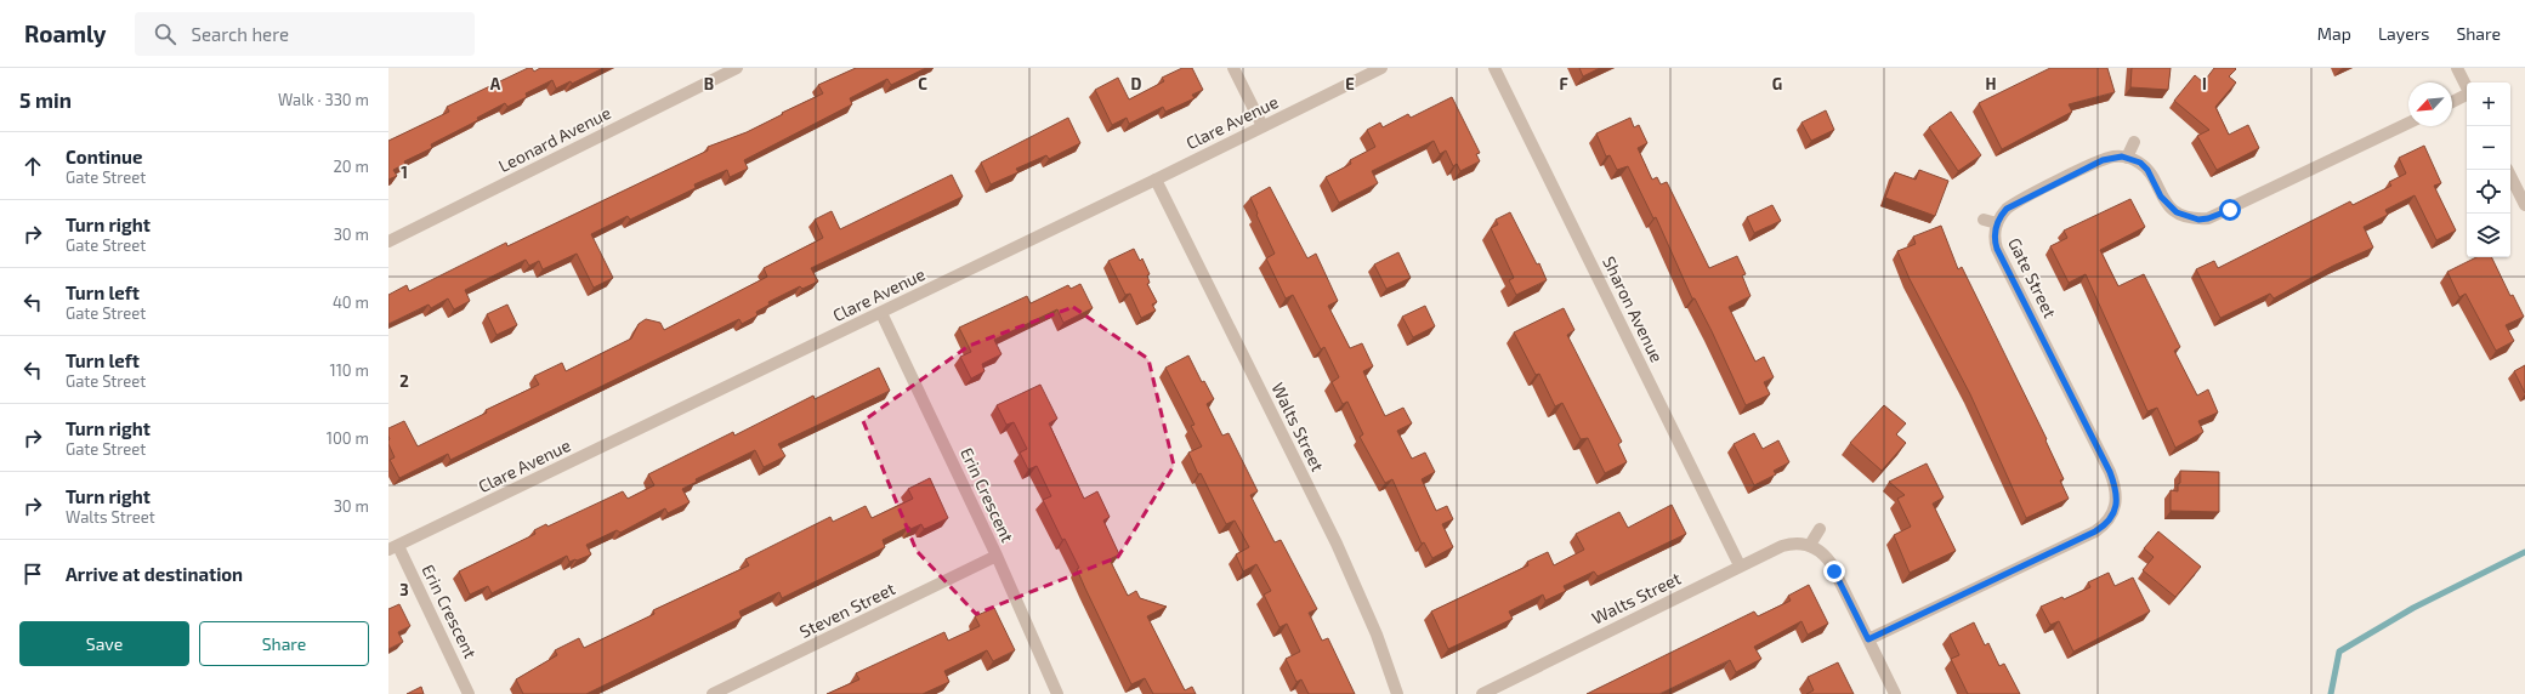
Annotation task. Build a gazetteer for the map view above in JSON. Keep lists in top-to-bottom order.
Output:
{
  "streets": {
    "street": [
      "Clare Avenue",
      "Leonard Avenue",
      "Gate Street",
      "Sharon Avenue",
      "Walts Street",
      "Erin Crescent",
      "Steven Street"
    ]
  },
  "crossings": [
    ["Clare Avenue", "Walts Street"],
    ["Clare Avenue", "Erin Crescent"],
    ["Sharon Avenue", "Walts Street"],
    ["Erin Crescent", "Steven Street"]
  ],
  "north": "bottom left",
  "page": {
    "header": "Roamly",
    "search": "Search here",
    "nav": ["Map", "Layers", "Share"],
    "heading": ["5 min", "Walk · 330 m"],
    "map_buttons": ["+", "−"],
    "list": [
      ["Continue", "Gate Street", "20 m"],
      ["Turn right", "Gate Street", "30 m"],
      ["Turn left", "Gate Street", "40 m"],
      ["Turn left", "Gate Street", "110 m"],
      ["Turn right", "Gate Street", "100 m"],
      ["Turn right", "Walts Street", "30 m"],
      "Arrive at destination"
    ],
    "buttons": ["Save", "Share"]
  },
  "grid": {
    "columns": [
      "A",
      "B",
      "C",
      "D",
      "E",
      "F",
      "G",
      "H",
      "I"
    ],
    "rows": ["1", "2", "3"]
  }
}
